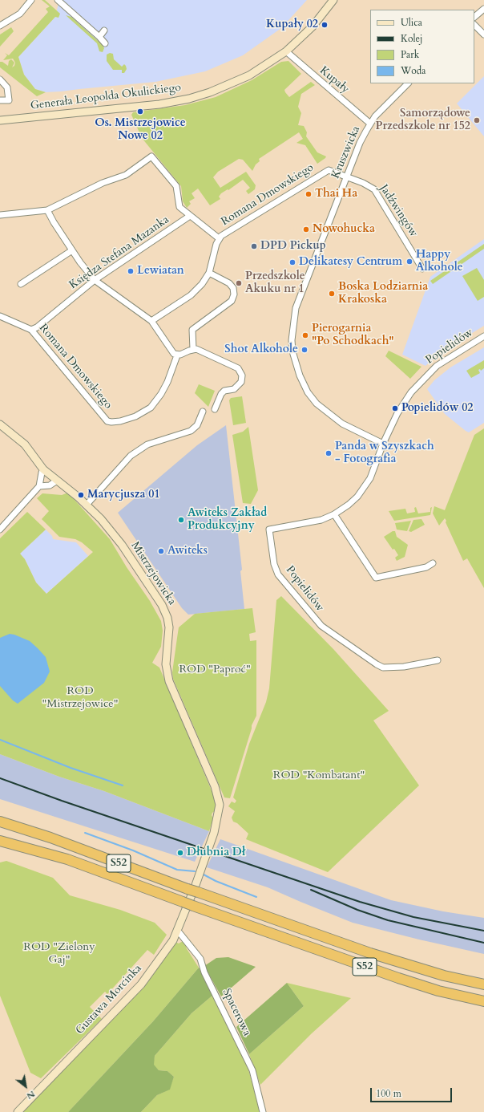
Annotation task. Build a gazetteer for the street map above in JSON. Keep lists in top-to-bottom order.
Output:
{
  "streets": {
    "highway": ["S52"],
    "street": [
      "Kupały",
      "Generała Leopolda Okulickiego",
      "Kruszwicka",
      "Romana Dmowskiego",
      "Jadźwingów",
      "Księdza Stefana Mazanka",
      "Popielidów",
      "Mistrzejowicka",
      "Gustawa Morcinka",
      "Spacerowa"
    ]
  },
  "crossings": [
    ["Kupały", "Generała Leopolda Okulickiego"],
    ["Kupały", "Kruszwicka"],
    ["Kruszwicka", "Romana Dmowskiego"],
    ["Kruszwicka", "Jadźwingów"],
    ["Kruszwicka", "Popielidów"],
    ["Romana Dmowskiego", "Jadźwingów"],
    ["Romana Dmowskiego", "Księdza Stefana Mazanka"],
    ["Mistrzejowicka", "Gustawa Morcinka"],
    ["Gustawa Morcinka", "Spacerowa"]
  ],
  "parks": [
    "ROD \"Paproć\"",
    "ROD \"Mistrzejowice\"",
    "ROD \"Kombatant\"",
    "ROD \"Zielony Gaj\""
  ],
  "places": [
    "Kupały 02",
    "Os. Mistrzejowice Nowe 02",
    "Samorządowe Przedszkole nr 152",
    "Thai Ha",
    "Nowohucka",
    "DPD Pickup",
    "Happy Alkohole",
    "Delikatesy Centrum",
    "Lewiatan",
    "Przedszkole Akuku nr 1",
    "Boska Lodziarnia Krakoska",
    "Pierogarnia \"Po Schodkach\"",
    "Shot Alkohole",
    "Popielidów 02",
    "Panda w Szyszkach - Fotografia",
    "Marycjusza 01",
    "Awiteks Zakład Produkcyjny",
    "Awiteks",
    "Dłubnia Dł"
  ],
  "legend": [
    "Ulica",
    "Kolej",
    "Park",
    "Woda"
  ],
  "scale_bar": "100 m",
  "north": "bottom right"
}
